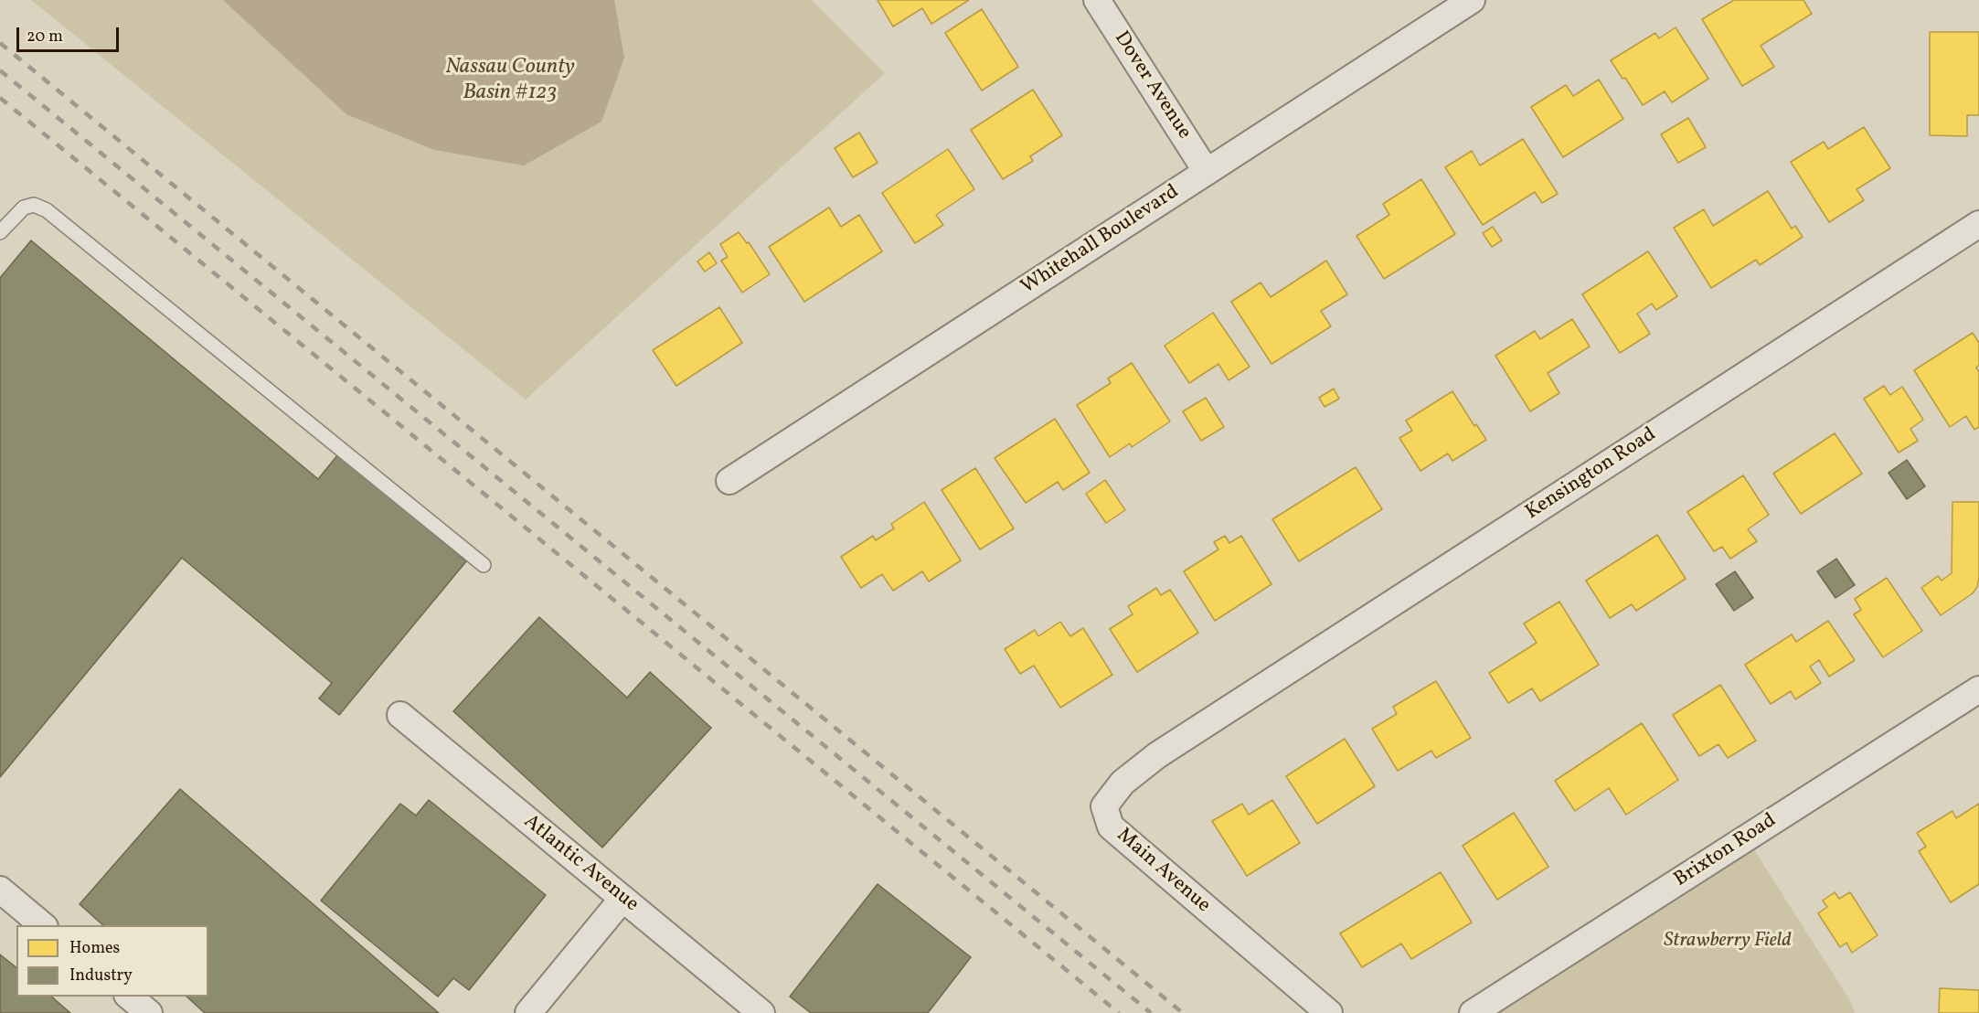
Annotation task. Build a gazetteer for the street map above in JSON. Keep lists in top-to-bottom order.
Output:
{
  "streets": {
    "street": [
      "Dover Avenue",
      "Whitehall Boulevard",
      "Kensington Road",
      "Brixton Road",
      "Atlantic Avenue",
      "Main Avenue"
    ]
  },
  "crossings": [
    ["Dover Avenue", "Whitehall Boulevard"],
    ["Kensington Road", "Main Avenue"]
  ],
  "water": ["Nassau County Basin #123"],
  "parks": ["Strawberry Field"],
  "legend": ["Homes", "Industry"],
  "scale_bar": "20 m"
}
